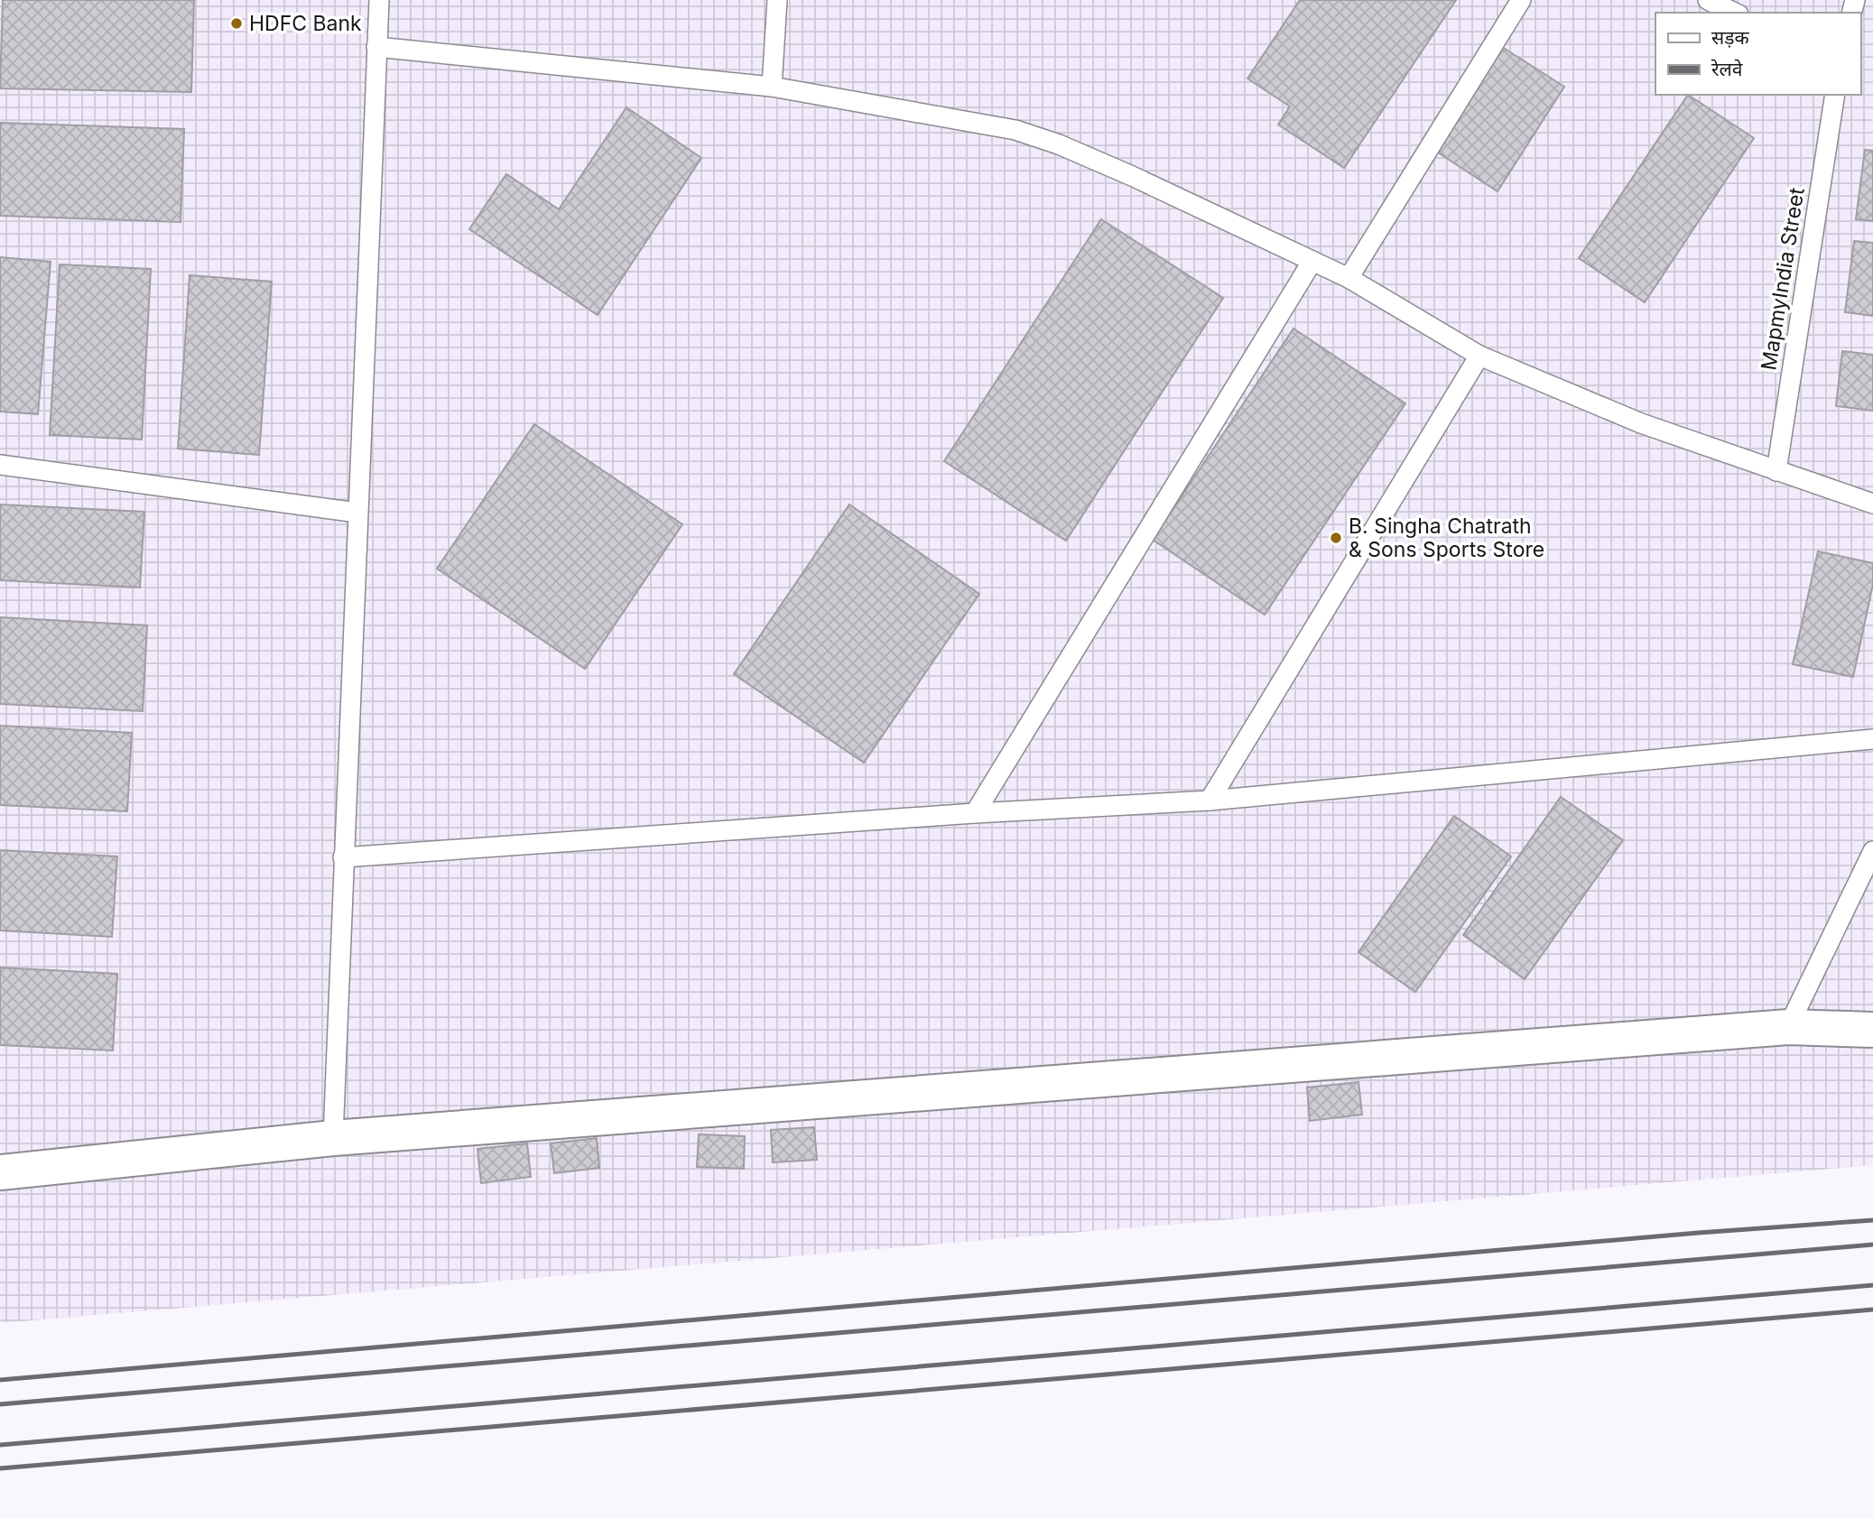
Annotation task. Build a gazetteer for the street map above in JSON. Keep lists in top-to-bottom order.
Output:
{
  "streets": {
    "lane": ["MapmyIndia Street"]
  },
  "places": ["HDFC Bank", "B. Singha Chatrath & Sons Sports Store"],
  "legend": ["सड़क", "रेलवे"]
}
